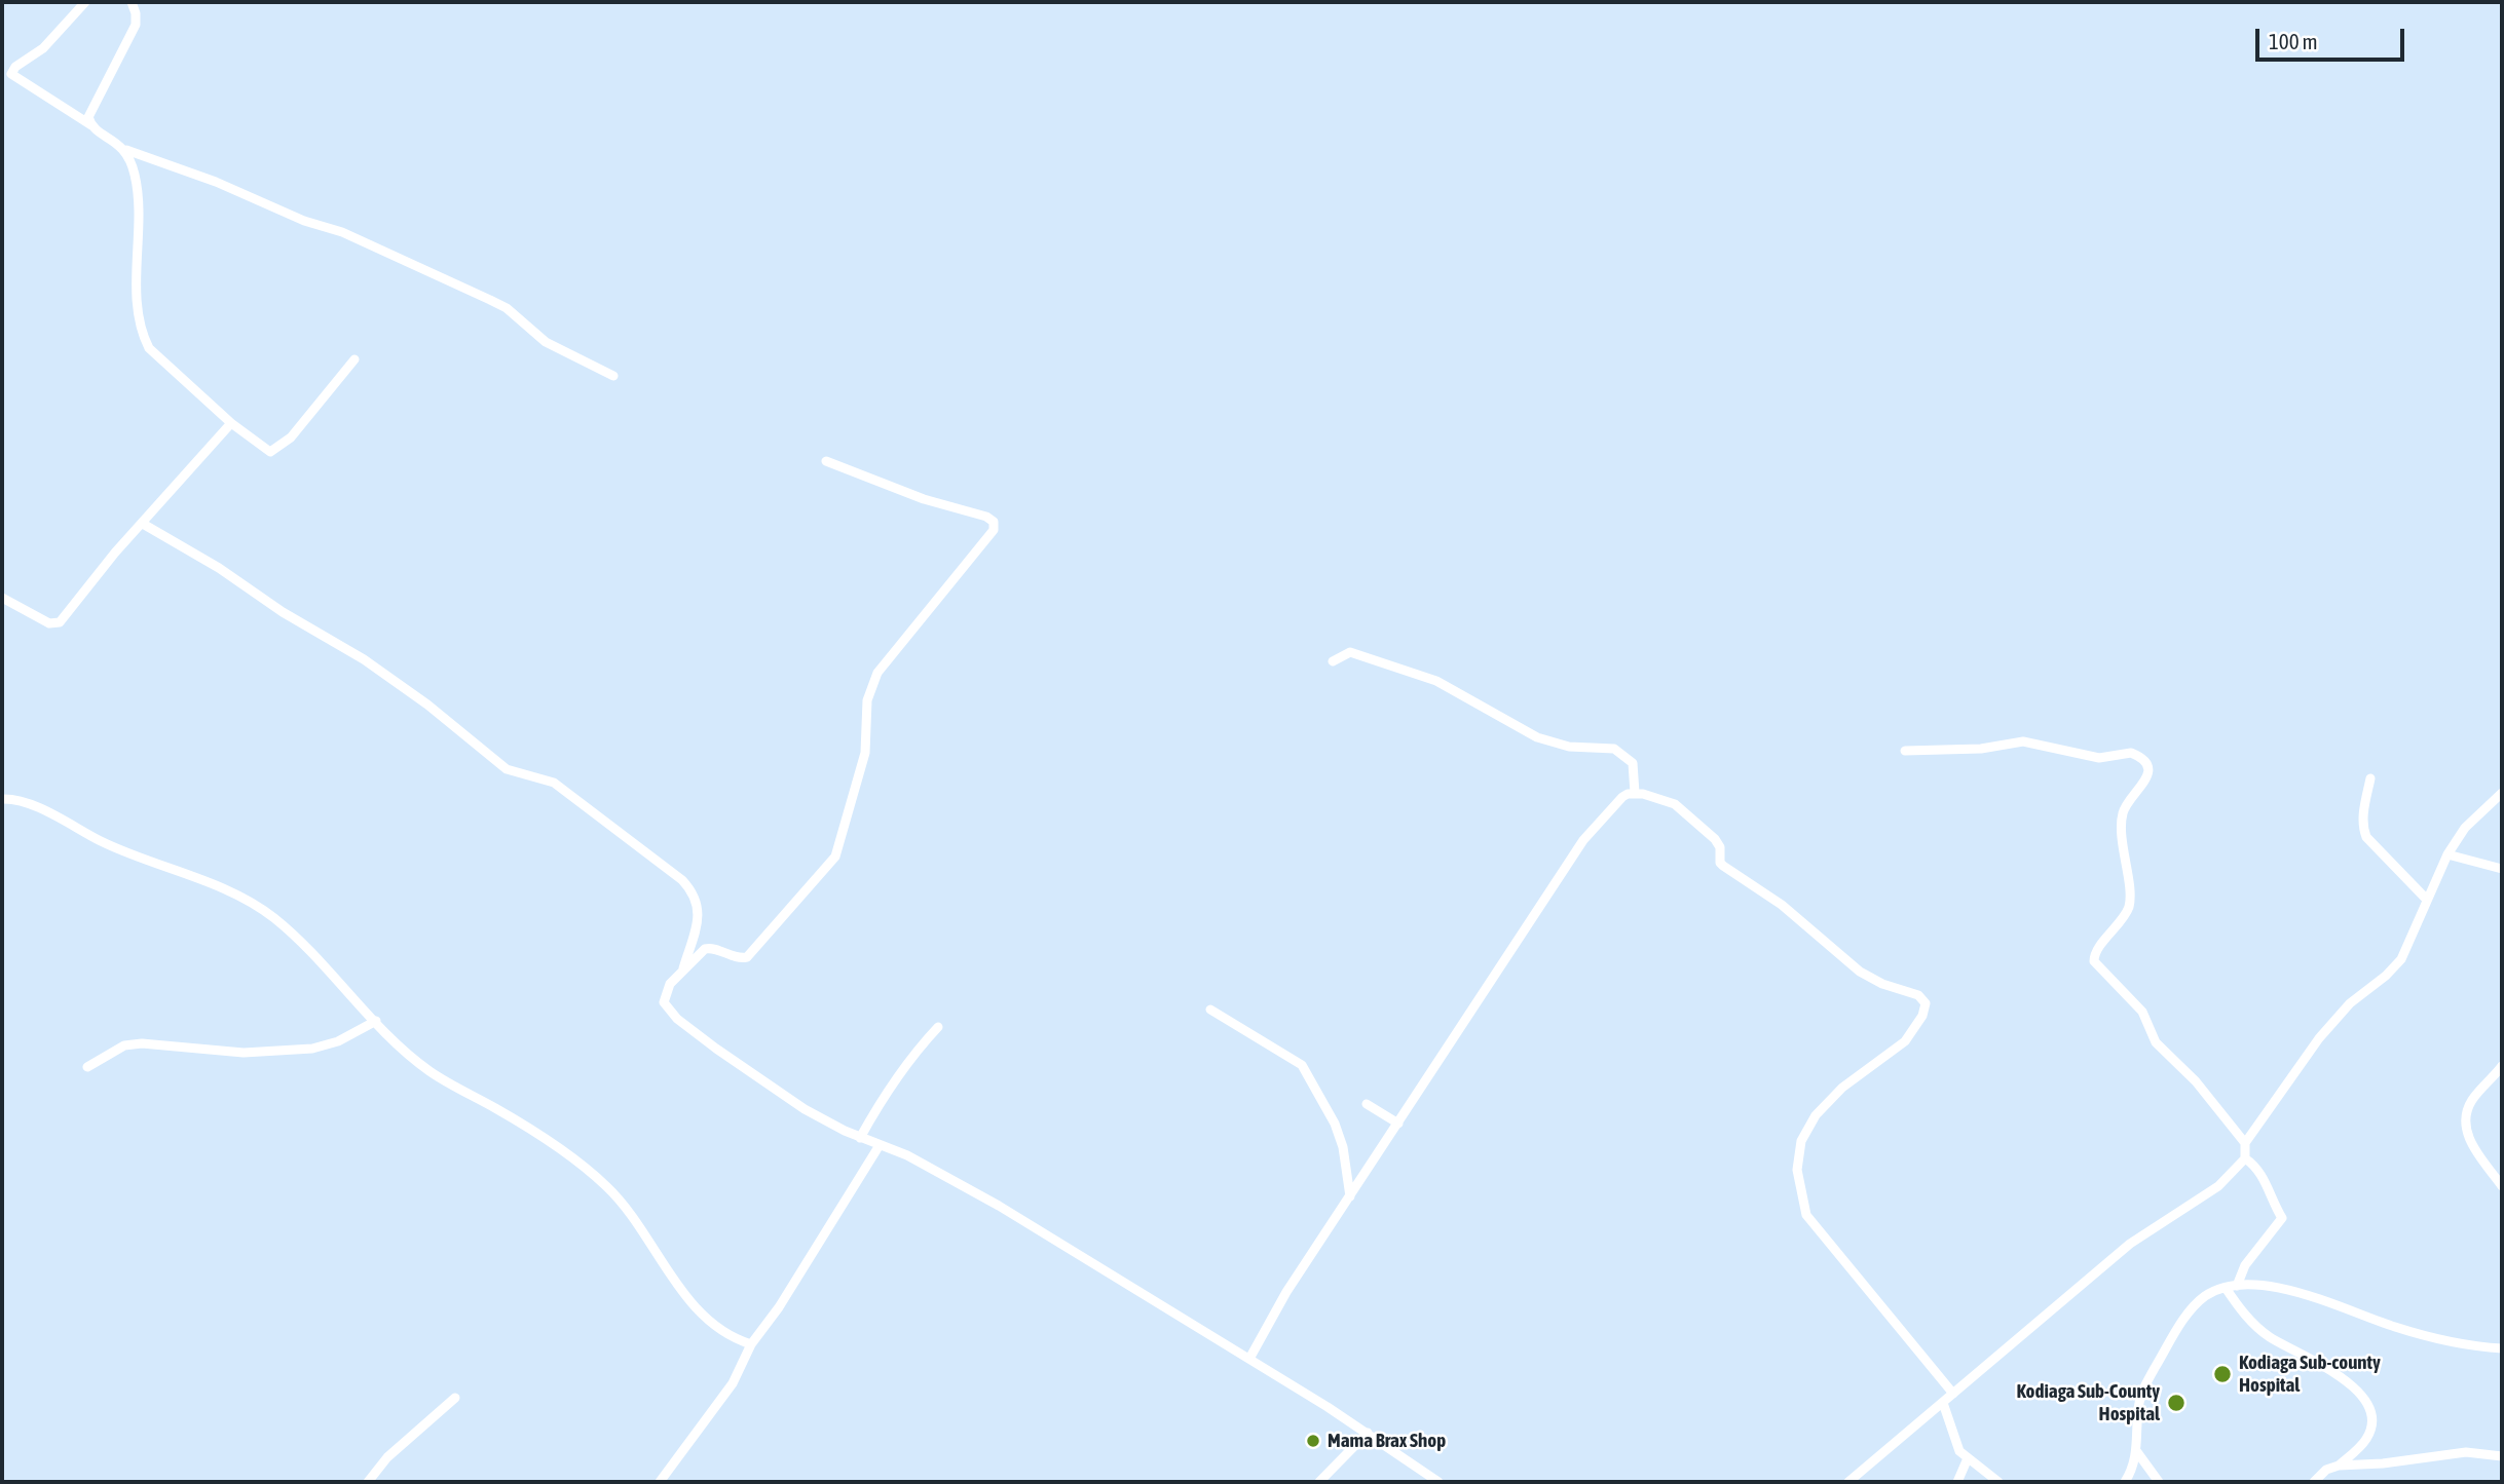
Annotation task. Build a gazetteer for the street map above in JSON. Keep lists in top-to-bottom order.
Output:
{
  "places": ["Kodiaga Sub-county Hospital", "Kodiaga Sub-County Hospital", "Mama Brax Shop"],
  "scale_bar": "100 m"
}
